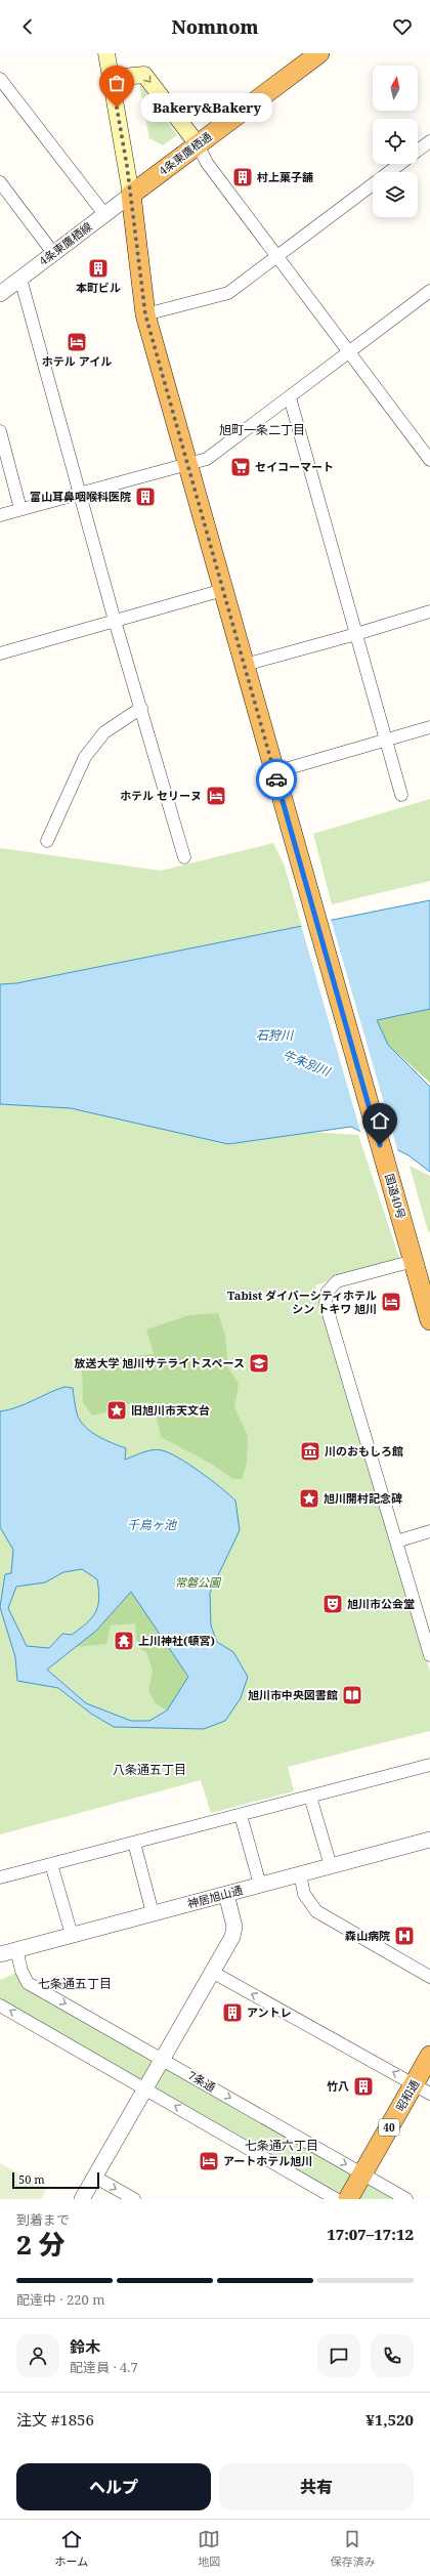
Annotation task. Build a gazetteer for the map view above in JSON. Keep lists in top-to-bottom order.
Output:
{
  "streets": {
    "highway": [
      "4条東鷹栖通",
      "国道40号",
      "昭和通",
      "40"
    ],
    "street": ["4条東鷹栖線", "神居旭山通", "7条通"]
  },
  "crossings": [
    ["4条東鷹栖通", "4条東鷹栖線"],
    ["4条東鷹栖通", "国道40号"],
    ["4条東鷹栖線", "国道40号"],
    ["神居旭山通", "7条通"],
    ["7条通", "昭和通"]
  ],
  "districts": [
    "旭町一条二丁目",
    "八条通五丁目",
    "七条通五丁目",
    "七条通六丁目"
  ],
  "water": ["石狩川", "牛朱別川", "千鳥ヶ池"],
  "parks": ["常磐公園"],
  "places": {
    "other": ["Bakery&Bakery"],
    "building": [
      "村上菓子舗",
      "本町ビル",
      "富山耳鼻咽喉科医院",
      "アントレ",
      "竹八"
    ],
    "hotel": [
      "ホテル アイル",
      "ホテル セリーヌ",
      "Tabist ダイバーシティホテル シン トキワ 旭川",
      "アートホテル旭川"
    ],
    "supermarket": ["セイコーマート"],
    "school or university": ["放送大学 旭川サテライトスペース"],
    "place": ["旧旭川市天文台", "旭川開村記念碑"],
    "museum": ["川のおもしろ館"],
    "theatre": ["旭川市公会堂"],
    "temple": ["上川神社(頓宮)"],
    "library": ["旭川市中央図書館"],
    "hospital": ["森山病院"]
  },
  "scale_bar": "50 m",
  "north": "top",
  "page": {
    "header": "Nomnom",
    "bubble": "Bakery&Bakery",
    "scale": "50 m",
    "heading": ["2 分", "到着まで", "17:07–17:12"],
    "panel": [
      "鈴木",
      "配達員 · 4.7",
      "注文 #1856",
      "¥1,520"
    ],
    "bar": "配達中 · 220 m",
    "buttons": ["ヘルプ", "共有"],
    "tabs": ["ホーム", "地図", "保存済み"]
  }
}
